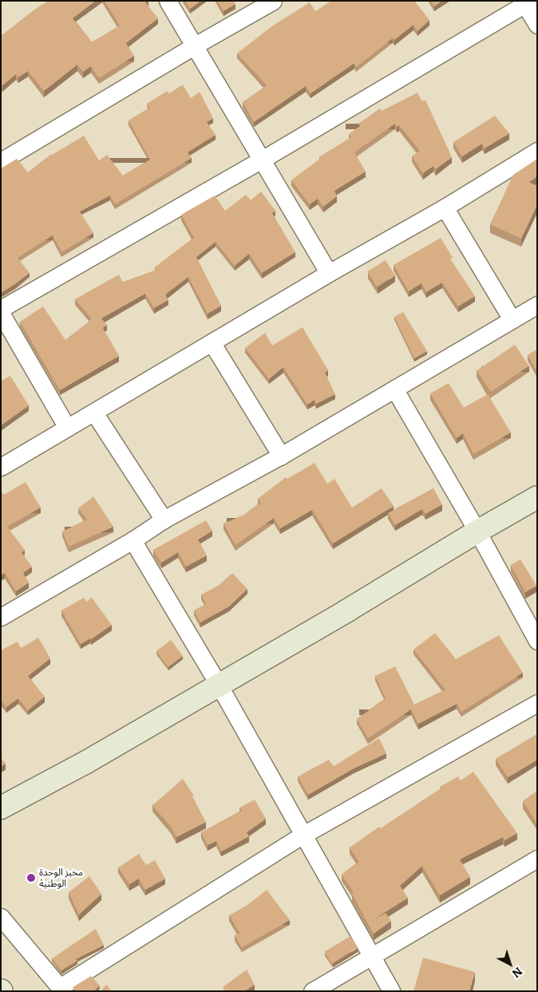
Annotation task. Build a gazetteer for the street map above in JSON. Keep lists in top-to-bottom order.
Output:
{
  "places": ["مخبز الوحدة الوطنية"],
  "north": "bottom right"
}
